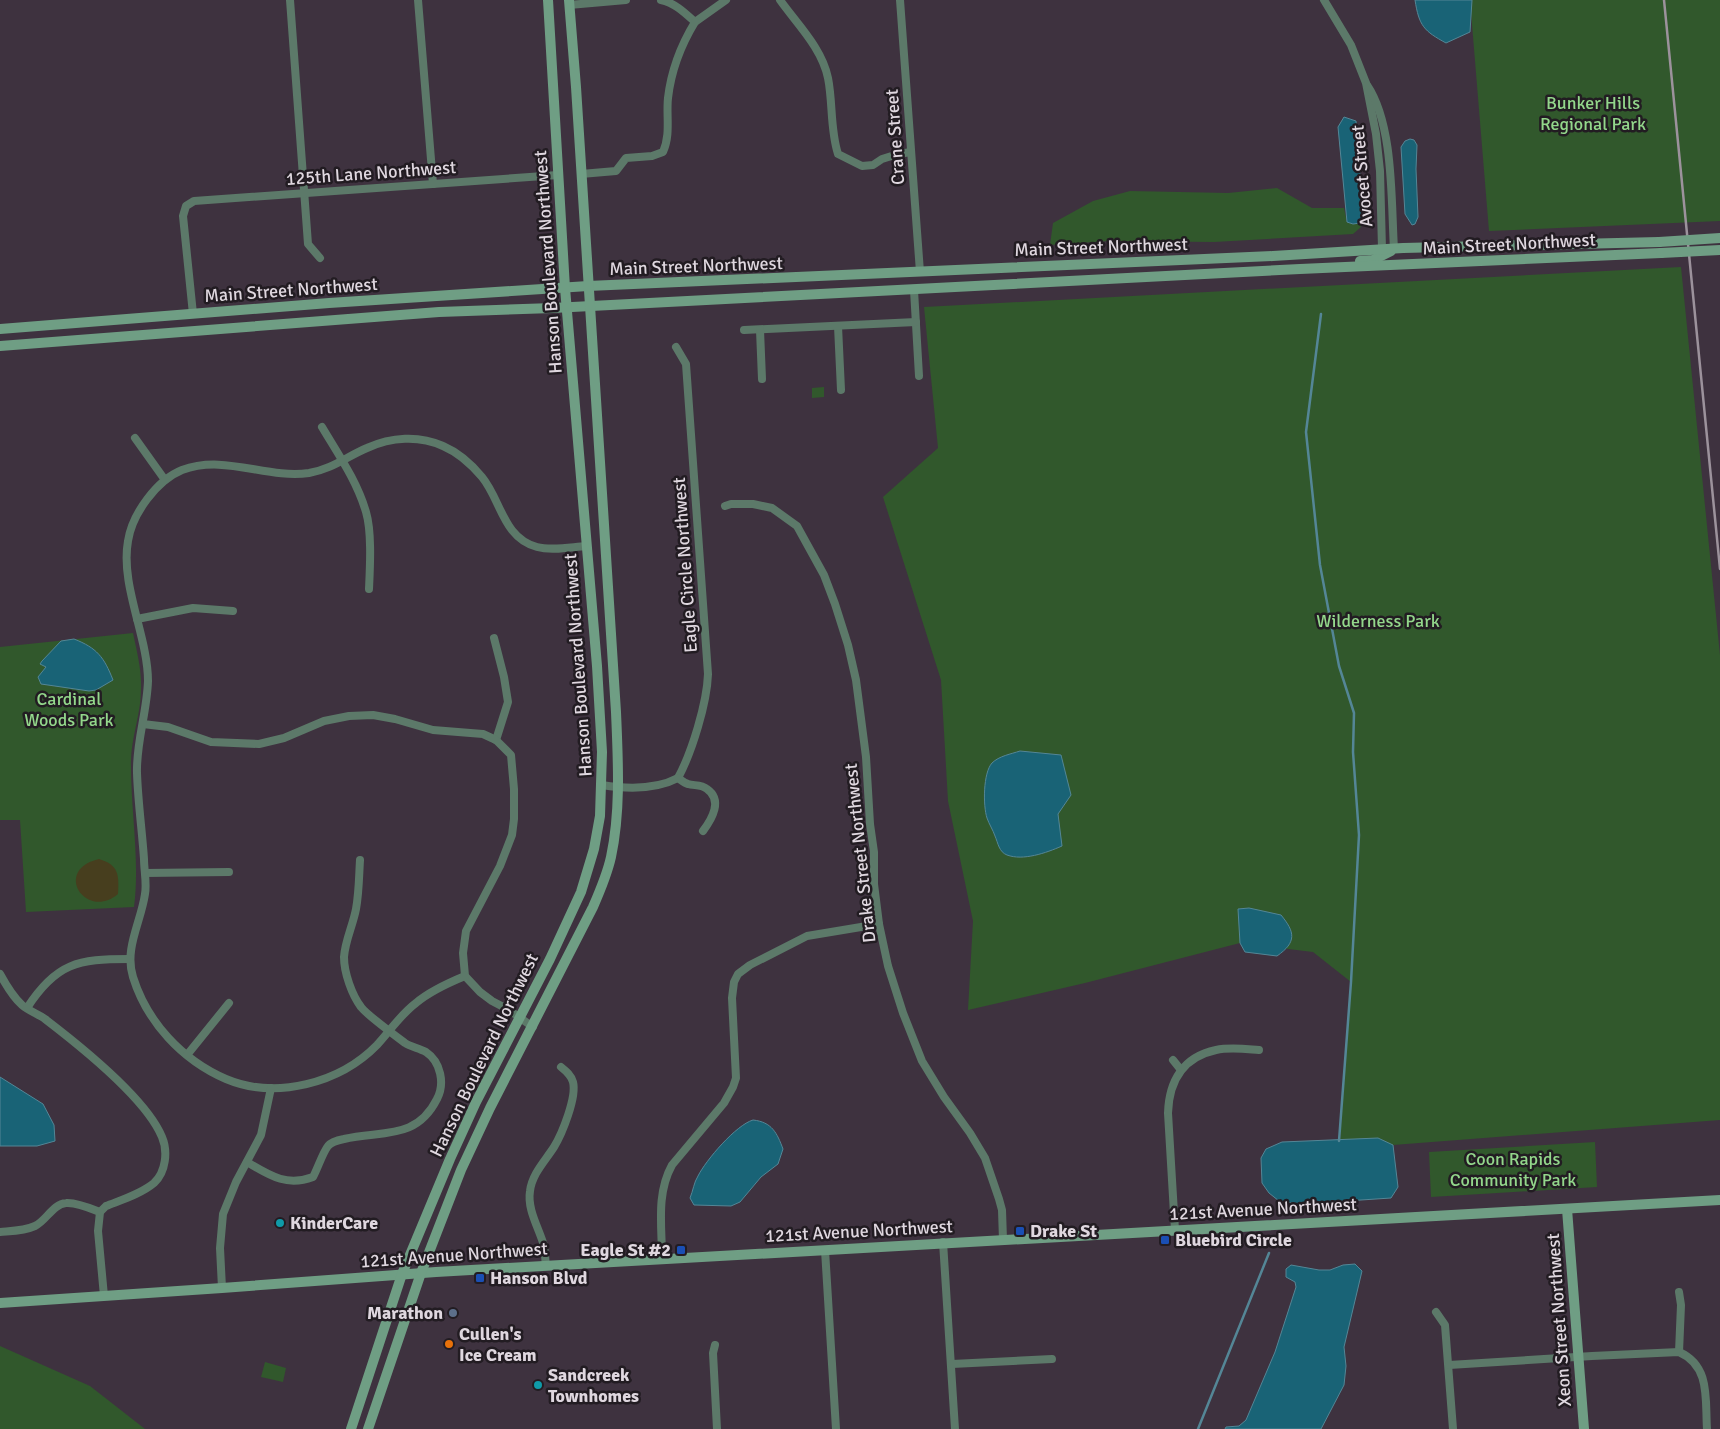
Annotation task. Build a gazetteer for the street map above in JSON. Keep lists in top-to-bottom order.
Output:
{
  "streets": {
    "main road": [
      "Main Street Northwest",
      "Hanson Boulevard Northwest",
      "121st Avenue Northwest",
      "Xeon Street Northwest"
    ],
    "street": [
      "Crane Street",
      "125th Lane Northwest",
      "Avocet Street",
      "Eagle Circle Northwest",
      "Drake Street Northwest"
    ]
  },
  "crossings": [
    ["Crane Street", "Main Street Northwest"],
    ["125th Lane Northwest", "Main Street Northwest"],
    ["125th Lane Northwest", "Hanson Boulevard Northwest"],
    ["Avocet Street", "Main Street Northwest"],
    ["Main Street Northwest", "Hanson Boulevard Northwest"],
    ["Hanson Boulevard Northwest", "121st Avenue Northwest"],
    ["Drake Street Northwest", "121st Avenue Northwest"],
    ["121st Avenue Northwest", "Xeon Street Northwest"]
  ],
  "parks": [
    "Bunker Hills Regional Park",
    "Wilderness Park",
    "Cardinal Woods Park",
    "Coon Rapids Community Park"
  ],
  "places": {
    "other": [
      "KinderCare",
      "Marathon",
      "Cullen's Ice Cream",
      "Sandcreek Townhomes"
    ],
    "transit": [
      "Drake St",
      "Bluebird Circle",
      "Eagle St #2",
      "Hanson Blvd"
    ]
  }
}
